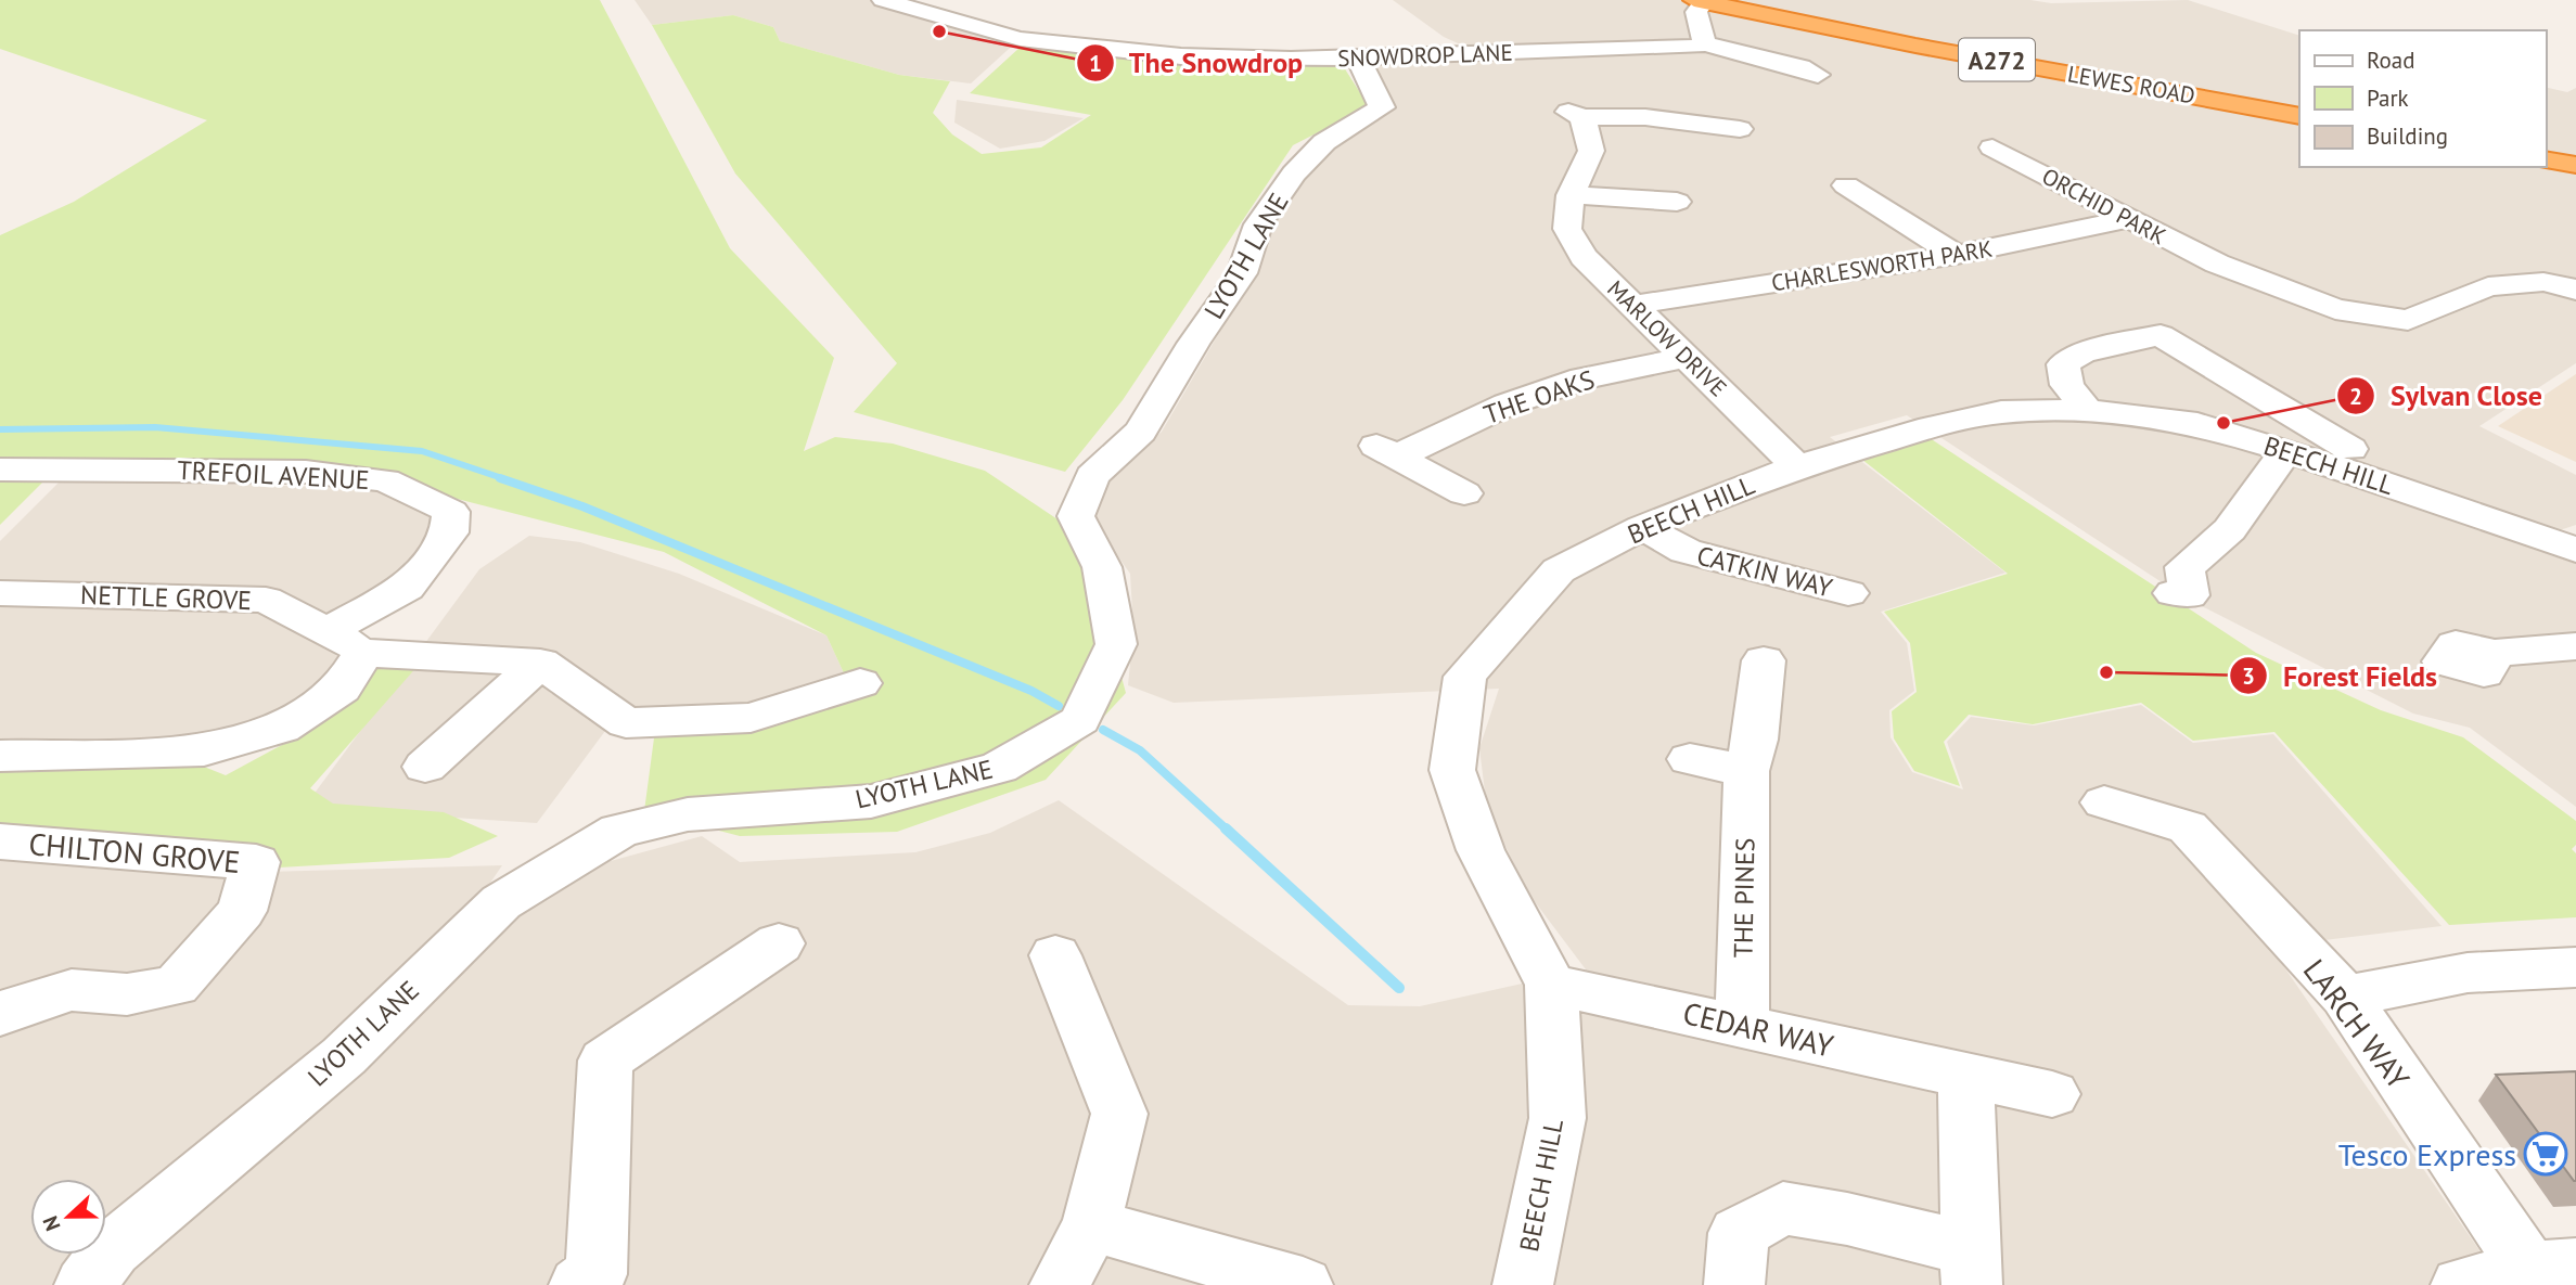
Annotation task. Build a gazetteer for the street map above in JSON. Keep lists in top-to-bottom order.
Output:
{
  "streets": {
    "highway": ["A272", "LEWES ROAD"],
    "street": [
      "SNOWDROP LANE",
      "ORCHID PARK",
      "LYOTH LANE",
      "CHARLESWORTH PARK",
      "MARLOW DRIVE",
      "THE OAKS",
      "BEECH HILL",
      "TREFOIL AVENUE",
      "CATKIN WAY",
      "NETTLE GROVE",
      "CHILTON GROVE",
      "THE PINES",
      "LARCH WAY",
      "CEDAR WAY"
    ]
  },
  "crossings": [
    ["SNOWDROP LANE", "LYOTH LANE"],
    ["ORCHID PARK", "CHARLESWORTH PARK"],
    ["CHARLESWORTH PARK", "MARLOW DRIVE"],
    ["MARLOW DRIVE", "THE OAKS"],
    ["MARLOW DRIVE", "BEECH HILL"],
    ["BEECH HILL", "CATKIN WAY"],
    ["BEECH HILL", "CEDAR WAY"],
    ["TREFOIL AVENUE", "NETTLE GROVE"],
    ["THE PINES", "CEDAR WAY"]
  ],
  "places": {
    "other": ["The Snowdrop", "Sylvan Close", "Forest Fields"],
    "supermarket": ["Tesco Express"]
  },
  "legend": ["Road", "Park", "Building"],
  "north": "left"
}
